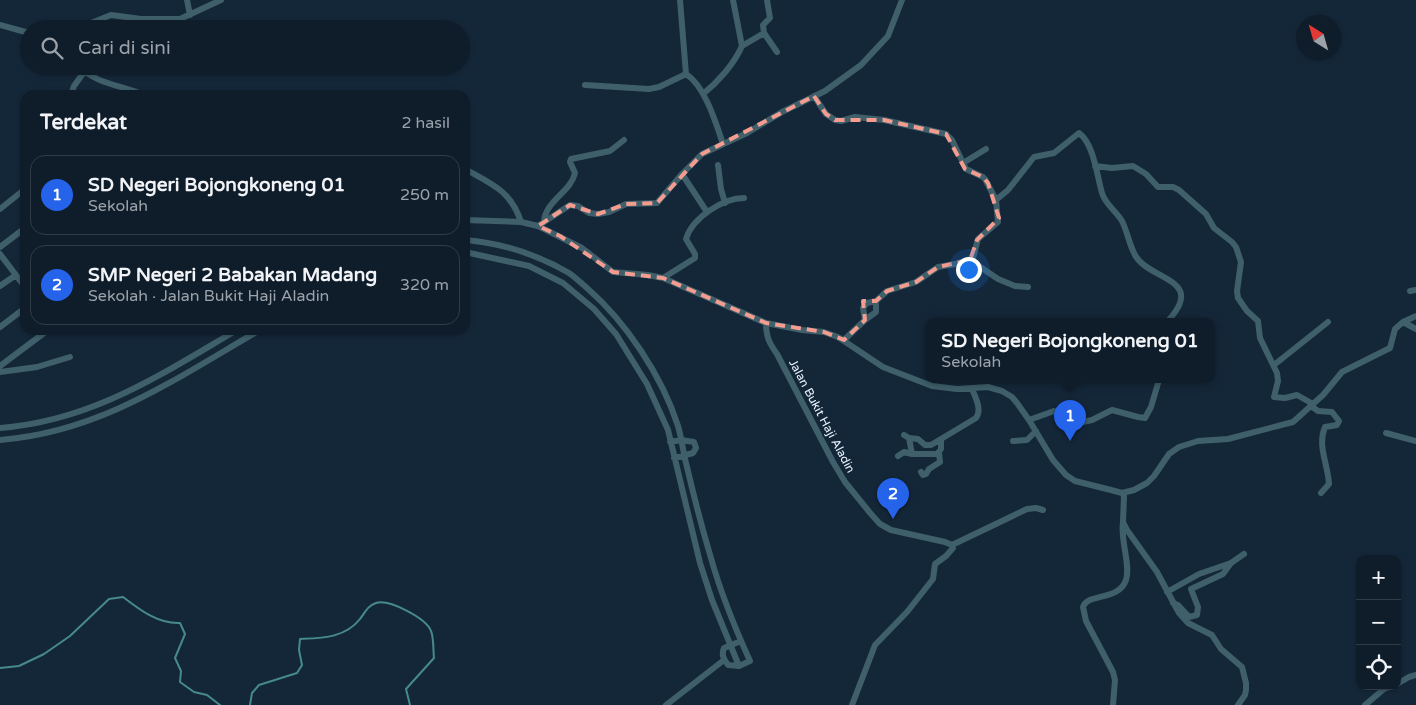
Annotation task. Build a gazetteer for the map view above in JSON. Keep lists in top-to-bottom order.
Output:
{
  "streets": {
    "street": ["Jalan Bukit Haji Aladin"]
  },
  "north": "top left",
  "page": {
    "search": "Cari di sini",
    "heading": ["Terdekat", "2 hasil"],
    "list": [
      {
        "mark": "1",
        "name": "SD Negeri Bojongkoneng 01",
        "note": "Sekolah",
        "value": "250 m"
      },
      {
        "mark": "2",
        "name": "SMP Negeri 2 Babakan Madang",
        "note": "Sekolah · Jalan Bukit Haji Aladin",
        "value": "320 m"
      }
    ],
    "popup": ["SD Negeri Bojongkoneng 01", "Sekolah"],
    "pins": ["1", "2"],
    "map_buttons": ["+", "−"]
  }
}
